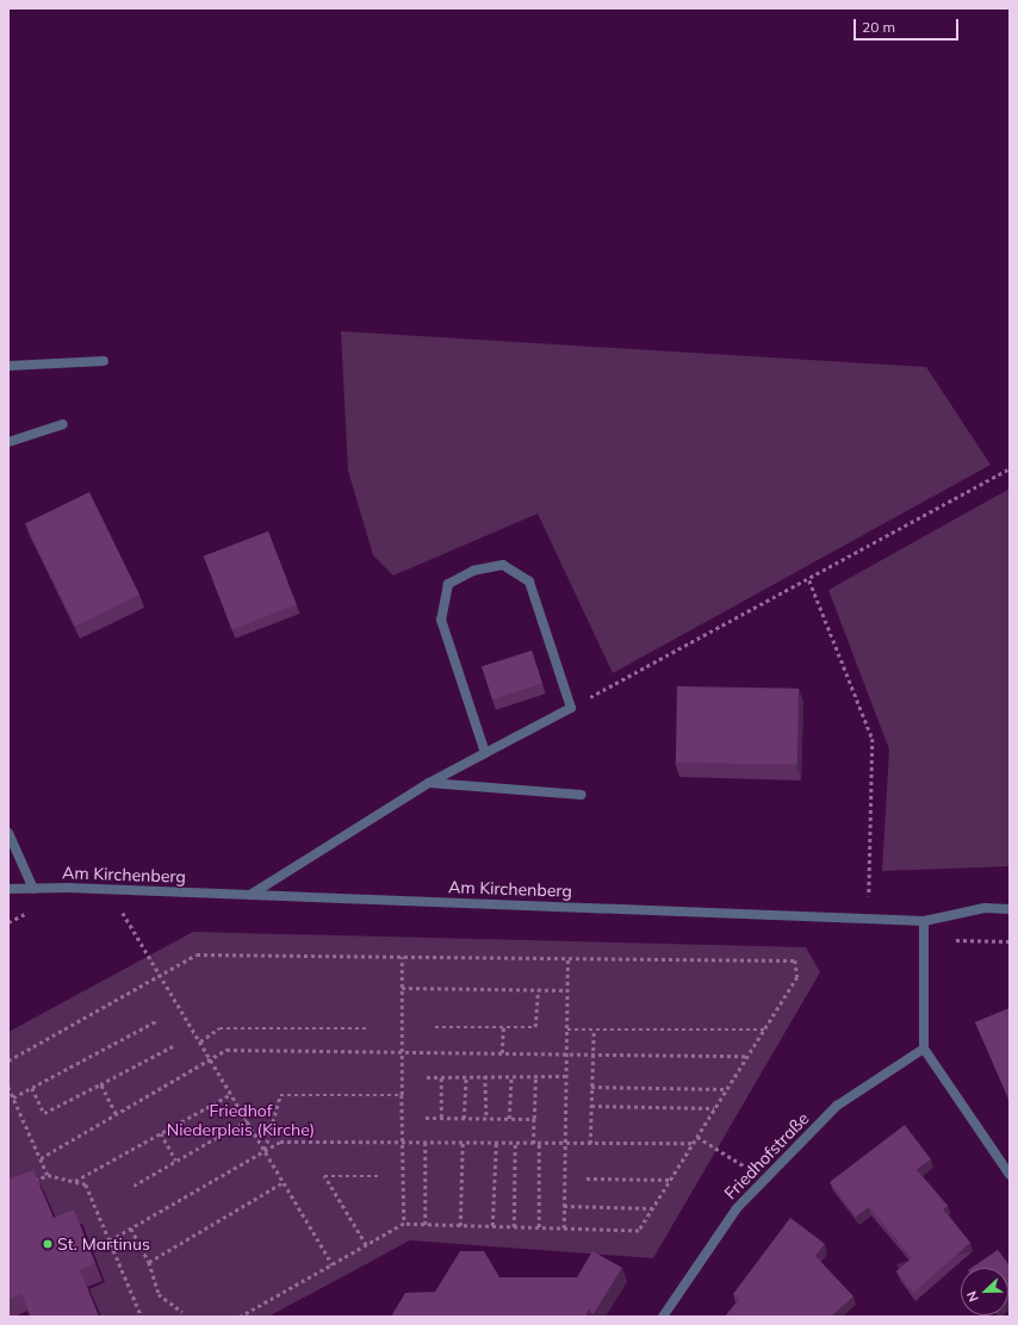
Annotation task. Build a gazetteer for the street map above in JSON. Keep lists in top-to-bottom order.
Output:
{
  "streets": {
    "street": ["Am Kirchenberg", "Friedhofstraße"]
  },
  "parks": ["Friedhof Niederpleis (Kirche)"],
  "places": ["St. Martinus"],
  "scale_bar": "20 m",
  "north": "left"
}
